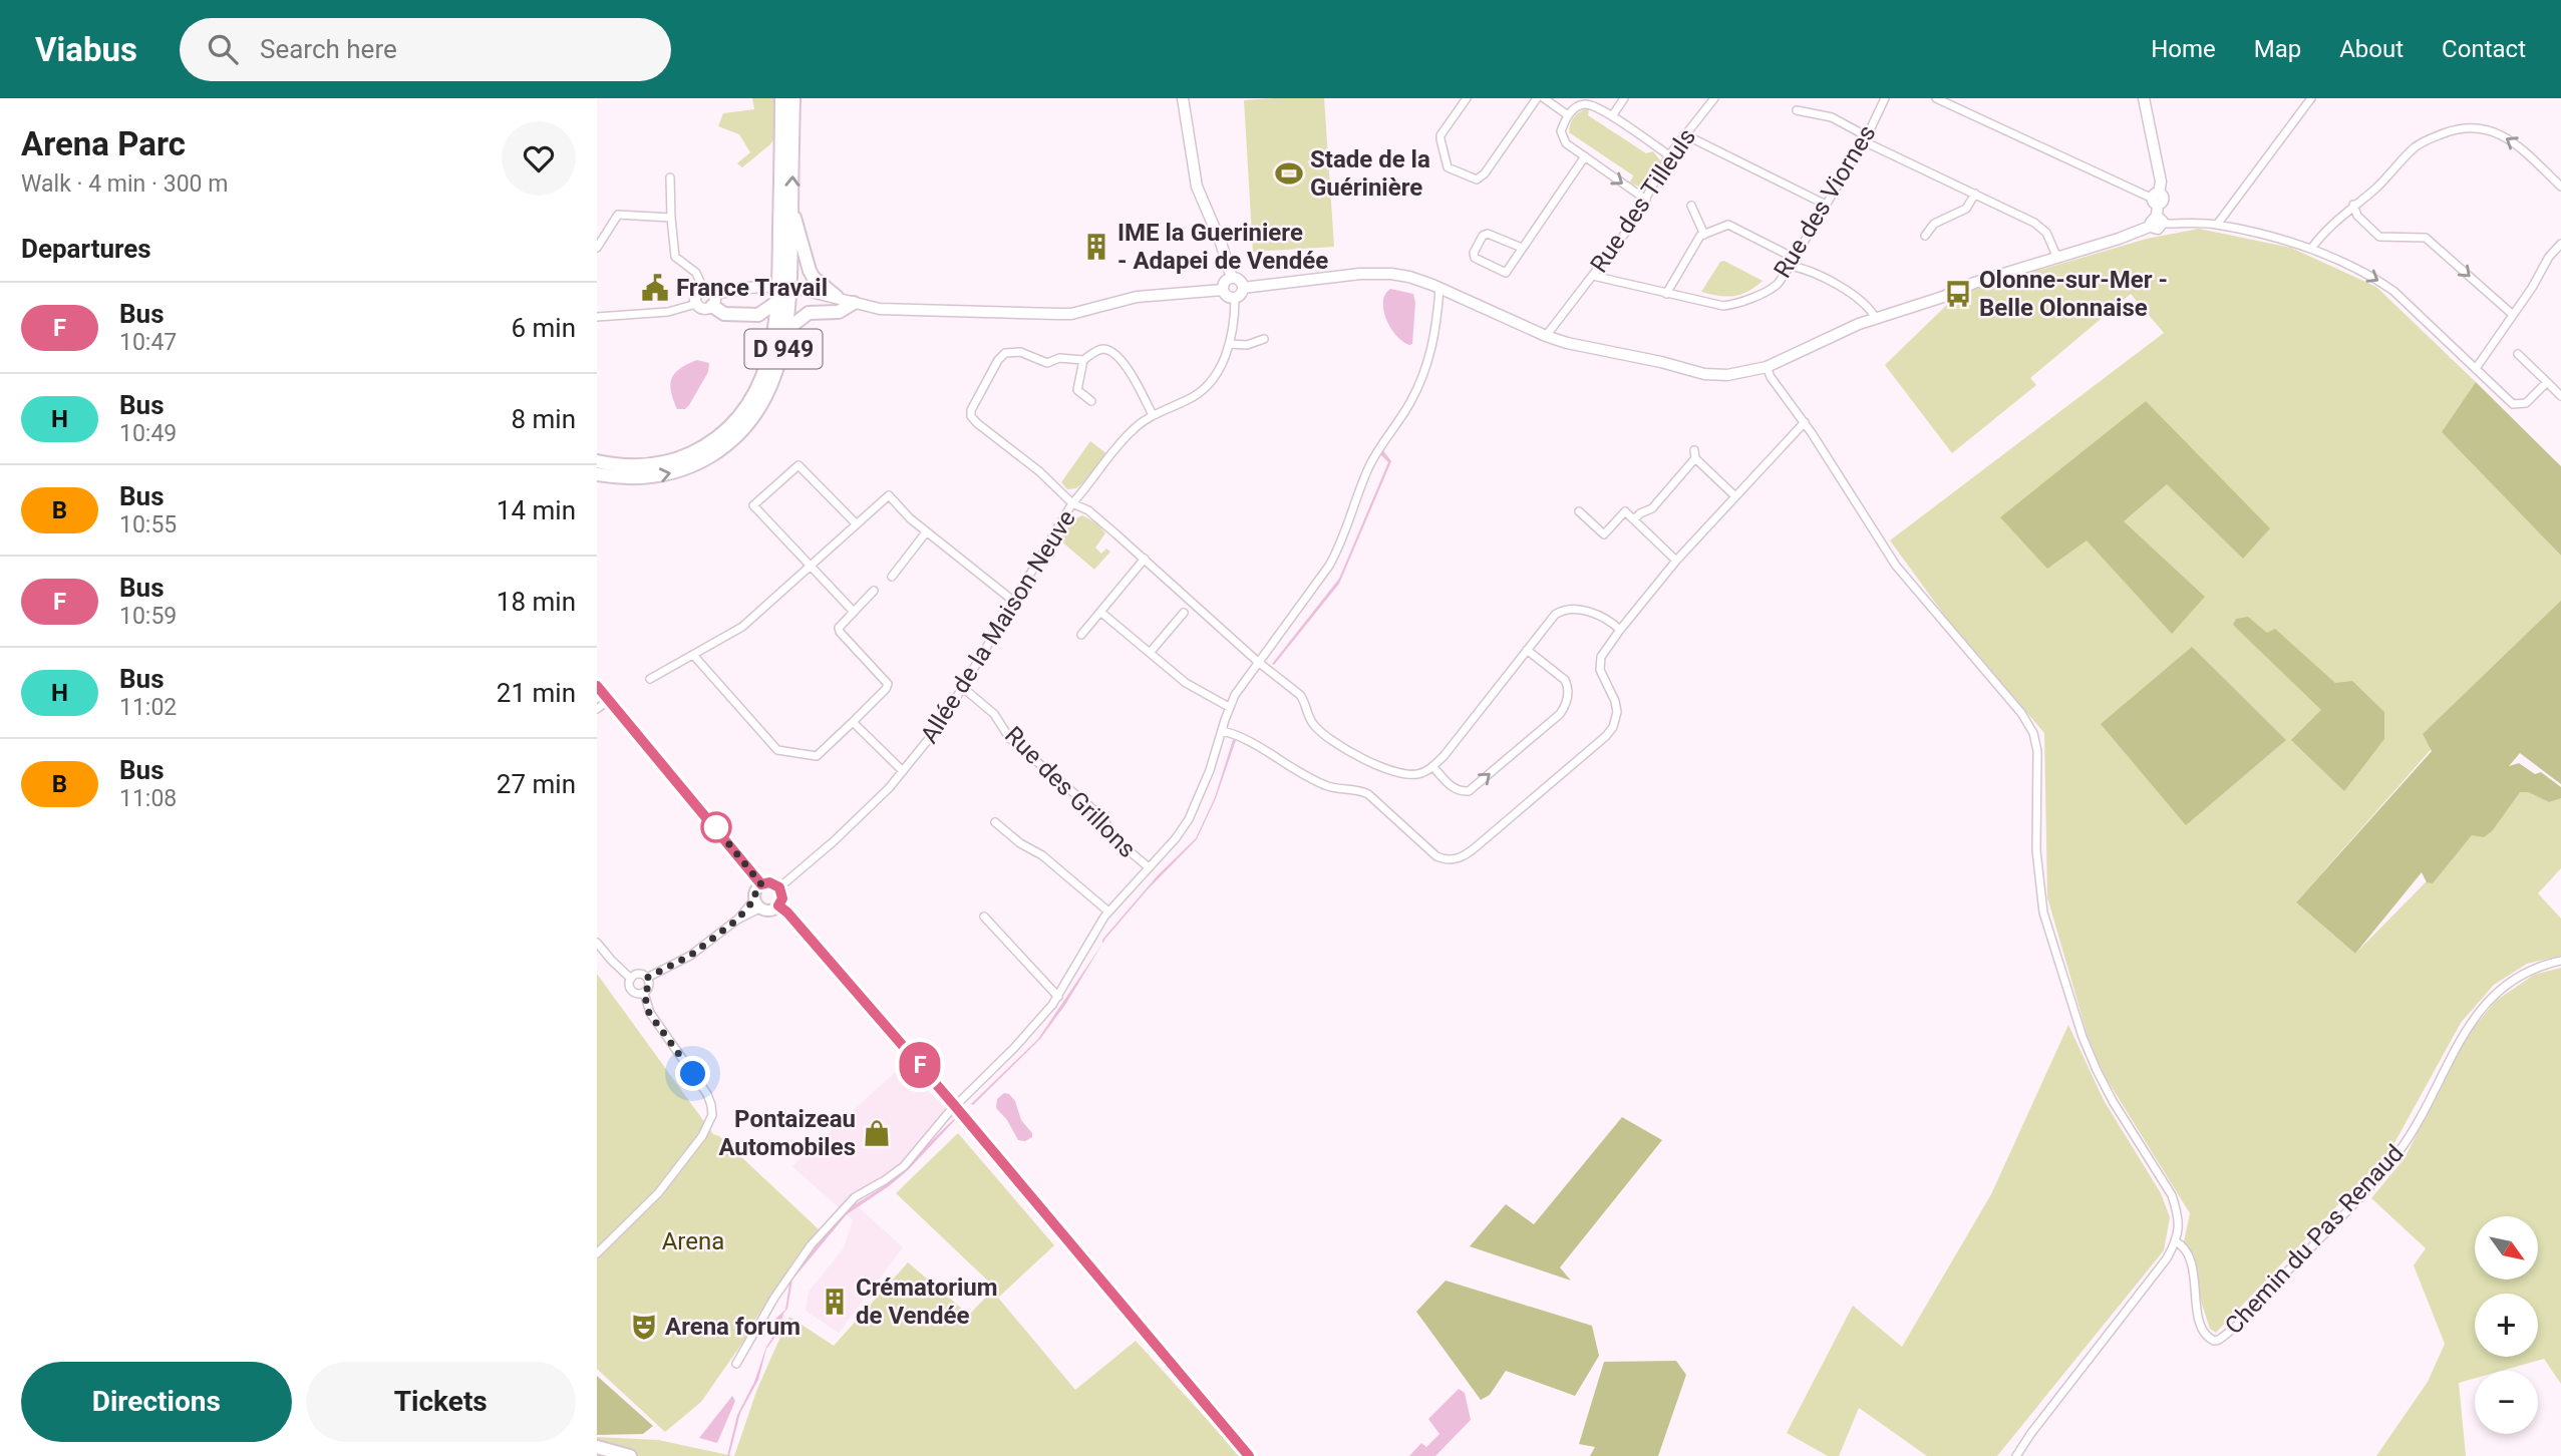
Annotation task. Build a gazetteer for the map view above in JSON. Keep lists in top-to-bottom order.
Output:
{
  "streets": {
    "main road": ["D 949"],
    "street": [
      "Rue des Tilleuls",
      "Rue des Viornes",
      "Allée de la Maison Neuve",
      "Rue des Grillons",
      "Chemin du Pas Renaud"
    ]
  },
  "crossings": [
    ["Rue des Tilleuls", "Rue des Viornes"],
    ["Allée de la Maison Neuve", "Rue des Grillons"]
  ],
  "parks": ["Arena"],
  "places": {
    "sports": ["Stade de la Guérinière"],
    "building": ["IME la Gueriniere - Adapei de Vendée", "Crématorium de Vendée"],
    "public building": ["France Travail"],
    "bus stop": ["Olonne-sur-Mer - Belle Olonnaise"],
    "shop": ["Pontaizeau Automobiles"],
    "theatre": ["Arena forum"]
  },
  "lines": ["bus line F"],
  "north": "bottom right",
  "page": {
    "header": "Viabus",
    "search": "Search here",
    "nav": [
      "Home",
      "Map",
      "About",
      "Contact"
    ],
    "heading": [
      ["Arena Parc", "Walk · 4 min · 300 m"],
      "Departures"
    ],
    "on_map": "F",
    "list": [
      {
        "mark": "F",
        "name": "Bus",
        "note": "10:47",
        "value": "6 min"
      },
      {
        "mark": "H",
        "name": "Bus",
        "note": "10:49",
        "value": "8 min"
      },
      {
        "mark": "B",
        "name": "Bus",
        "note": "10:55",
        "value": "14 min"
      },
      {
        "mark": "F",
        "name": "Bus",
        "note": "10:59",
        "value": "18 min"
      },
      {
        "mark": "H",
        "name": "Bus",
        "note": "11:02",
        "value": "21 min"
      },
      {
        "mark": "B",
        "name": "Bus",
        "note": "11:08",
        "value": "27 min"
      }
    ],
    "map_buttons": ["+", "−"],
    "buttons": ["Directions", "Tickets"]
  }
}
